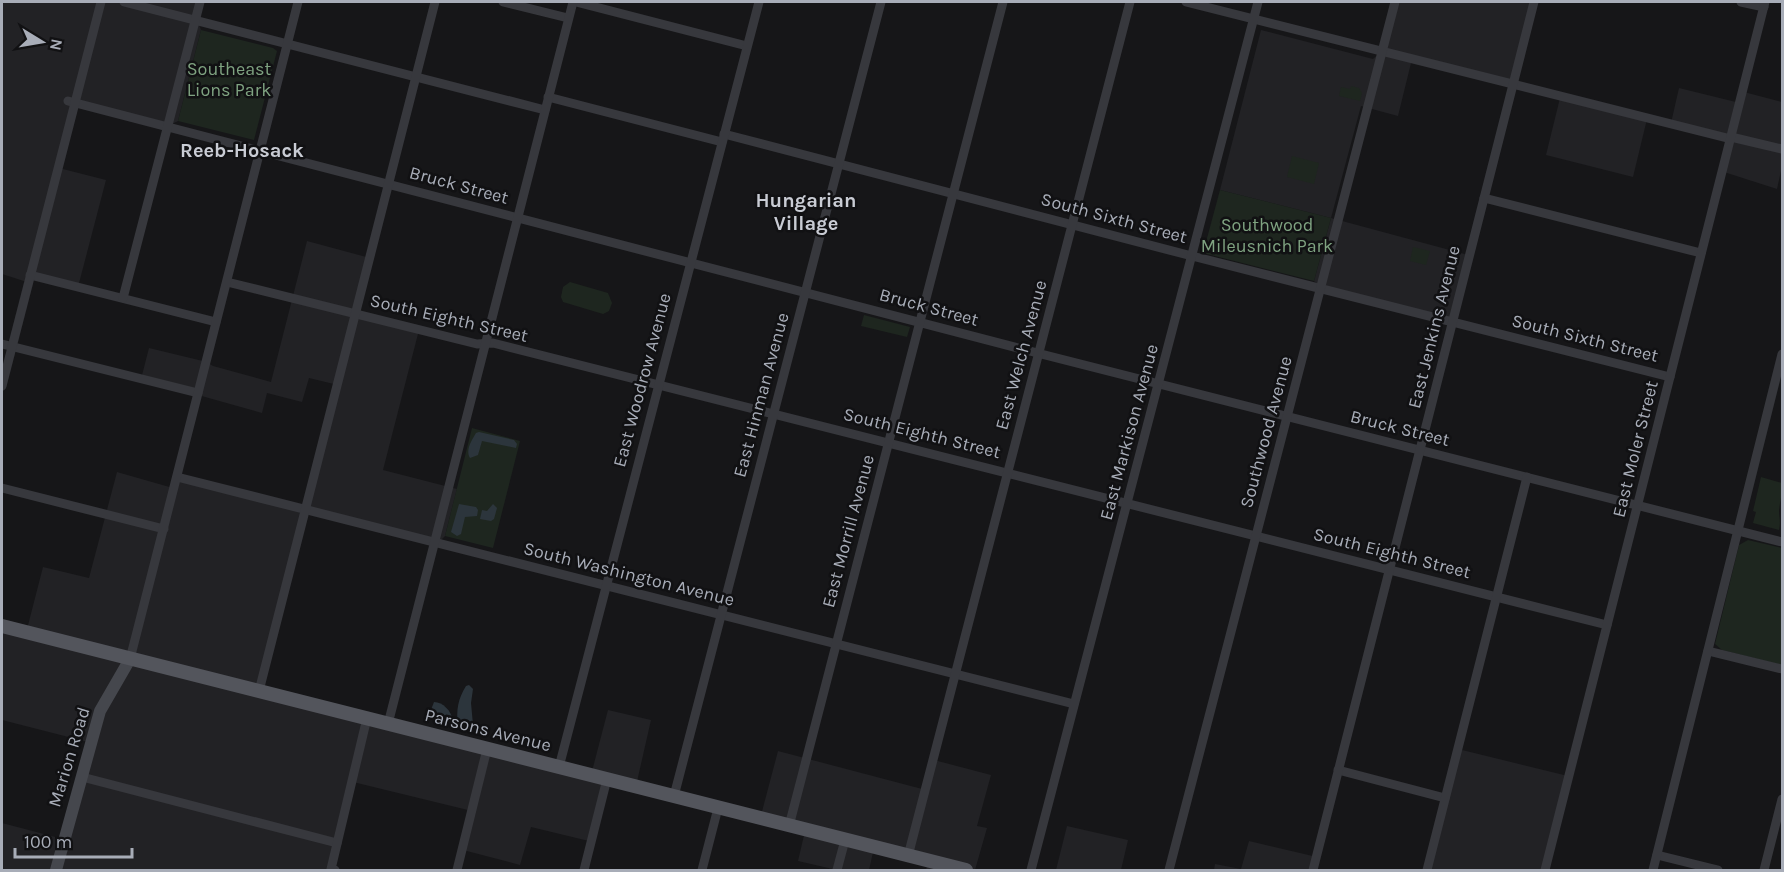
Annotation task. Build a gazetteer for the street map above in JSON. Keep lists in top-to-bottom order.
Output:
{
  "streets": {
    "main road": ["Parsons Avenue"],
    "street": [
      "Bruck Street",
      "South Sixth Street",
      "South Eighth Street",
      "East Jenkins Avenue",
      "East Welch Avenue",
      "East Woodrow Avenue",
      "East Hinman Avenue",
      "East Markison Avenue",
      "Southwood Avenue",
      "East Moler Street",
      "East Morrill Avenue",
      "South Washington Avenue",
      "Marion Road"
    ]
  },
  "crossings": [
    ["Bruck Street", "East Jenkins Avenue"],
    ["Bruck Street", "East Welch Avenue"],
    ["Bruck Street", "East Woodrow Avenue"],
    ["Bruck Street", "East Hinman Avenue"],
    ["Bruck Street", "East Markison Avenue"],
    ["Bruck Street", "Southwood Avenue"],
    ["Bruck Street", "East Moler Street"],
    ["Bruck Street", "East Morrill Avenue"],
    ["South Sixth Street", "East Jenkins Avenue"],
    ["South Sixth Street", "East Welch Avenue"],
    ["South Sixth Street", "East Woodrow Avenue"],
    ["South Sixth Street", "East Hinman Avenue"],
    ["South Sixth Street", "East Markison Avenue"],
    ["South Sixth Street", "Southwood Avenue"],
    ["South Sixth Street", "East Moler Street"],
    ["South Sixth Street", "East Morrill Avenue"],
    ["South Eighth Street", "East Jenkins Avenue"],
    ["South Eighth Street", "East Welch Avenue"],
    ["South Eighth Street", "East Woodrow Avenue"],
    ["South Eighth Street", "East Hinman Avenue"],
    ["South Eighth Street", "East Markison Avenue"],
    ["South Eighth Street", "Southwood Avenue"],
    ["South Eighth Street", "East Moler Street"],
    ["South Eighth Street", "East Morrill Avenue"],
    ["East Welch Avenue", "South Washington Avenue"],
    ["East Welch Avenue", "Parsons Avenue"],
    ["East Woodrow Avenue", "South Washington Avenue"],
    ["East Woodrow Avenue", "Parsons Avenue"],
    ["East Hinman Avenue", "South Washington Avenue"],
    ["East Hinman Avenue", "Parsons Avenue"],
    ["East Markison Avenue", "South Washington Avenue"],
    ["East Morrill Avenue", "South Washington Avenue"],
    ["East Morrill Avenue", "Parsons Avenue"],
    ["Parsons Avenue", "Marion Road"]
  ],
  "districts": ["Reeb-Hosack", "Hungarian Village"],
  "parks": ["Southeast Lions Park", "Southwood Mileusnich Park"],
  "scale_bar": "100 m",
  "north": "right"
}
